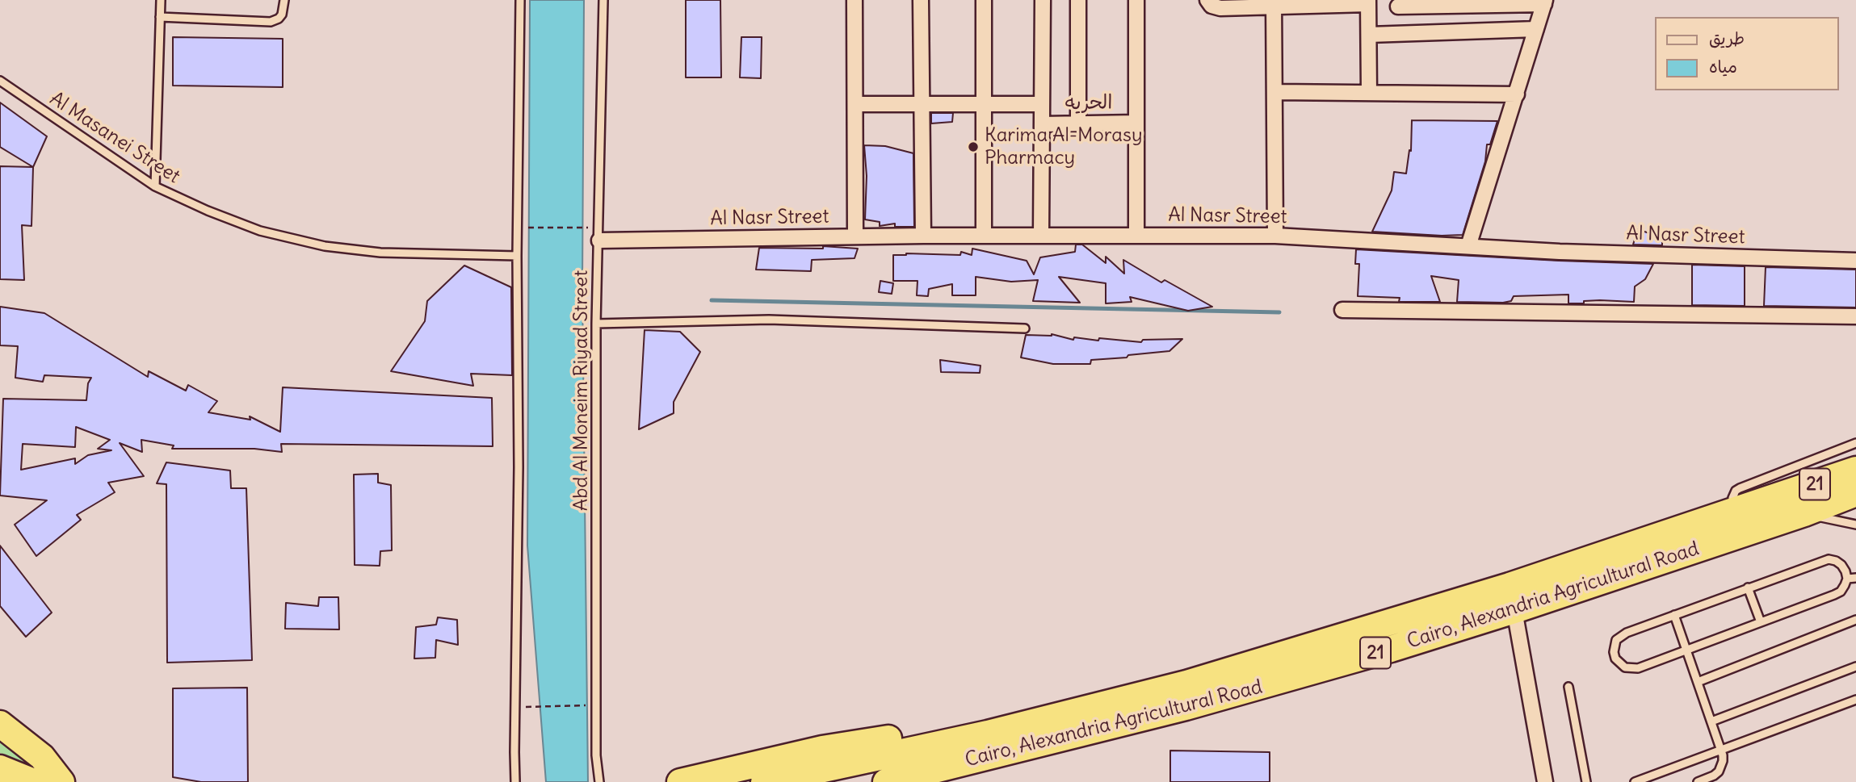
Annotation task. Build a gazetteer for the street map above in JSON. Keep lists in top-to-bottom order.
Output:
{
  "streets": {
    "highway": ["21", "Cairo, Alexandria Agricultural Road"],
    "street": ["الحريه", "Al Nasr Street"],
    "lane": ["Al Masanei Street", "Abd Al Moneim Riyad Street"]
  },
  "crossings": [
    ["Al Nasr Street", "Abd Al Moneim Riyad Street"]
  ],
  "places": ["Karima Al-Morasy Pharmacy"],
  "legend": ["طريق", "مياه"]
}
